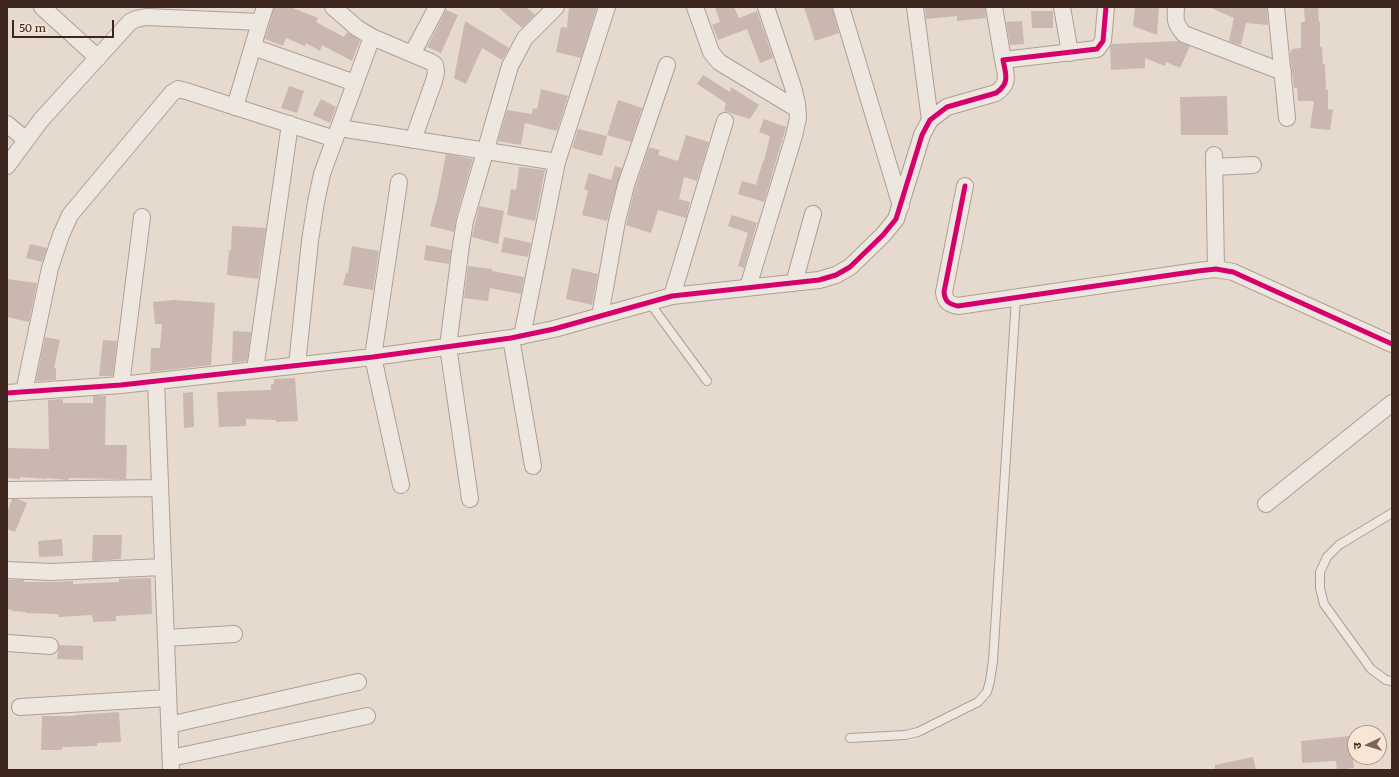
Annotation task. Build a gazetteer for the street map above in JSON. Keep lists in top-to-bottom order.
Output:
{
  "scale_bar": "50 m",
  "north": "left"
}
